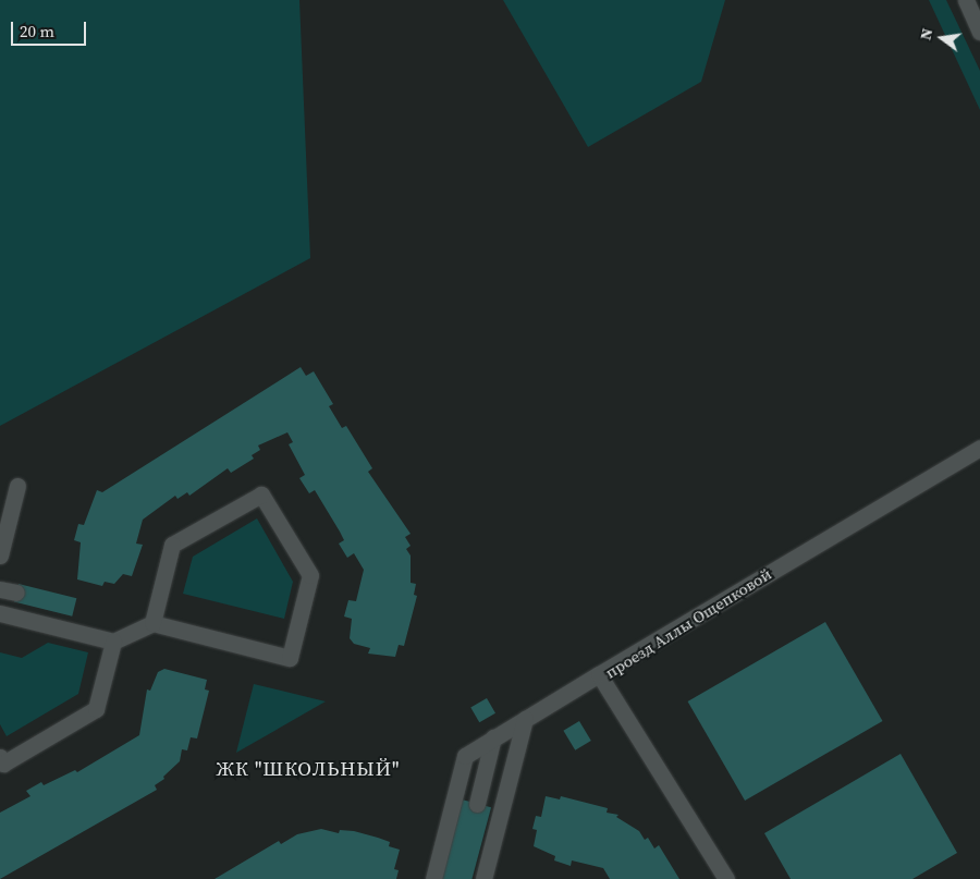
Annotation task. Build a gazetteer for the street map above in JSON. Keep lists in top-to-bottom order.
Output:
{
  "streets": {
    "street": ["проезд Аллы Ощепковой"]
  },
  "districts": ["ЖК \"ШКОЛЬНЫЙ\""],
  "scale_bar": "20 m",
  "north": "left"
}
